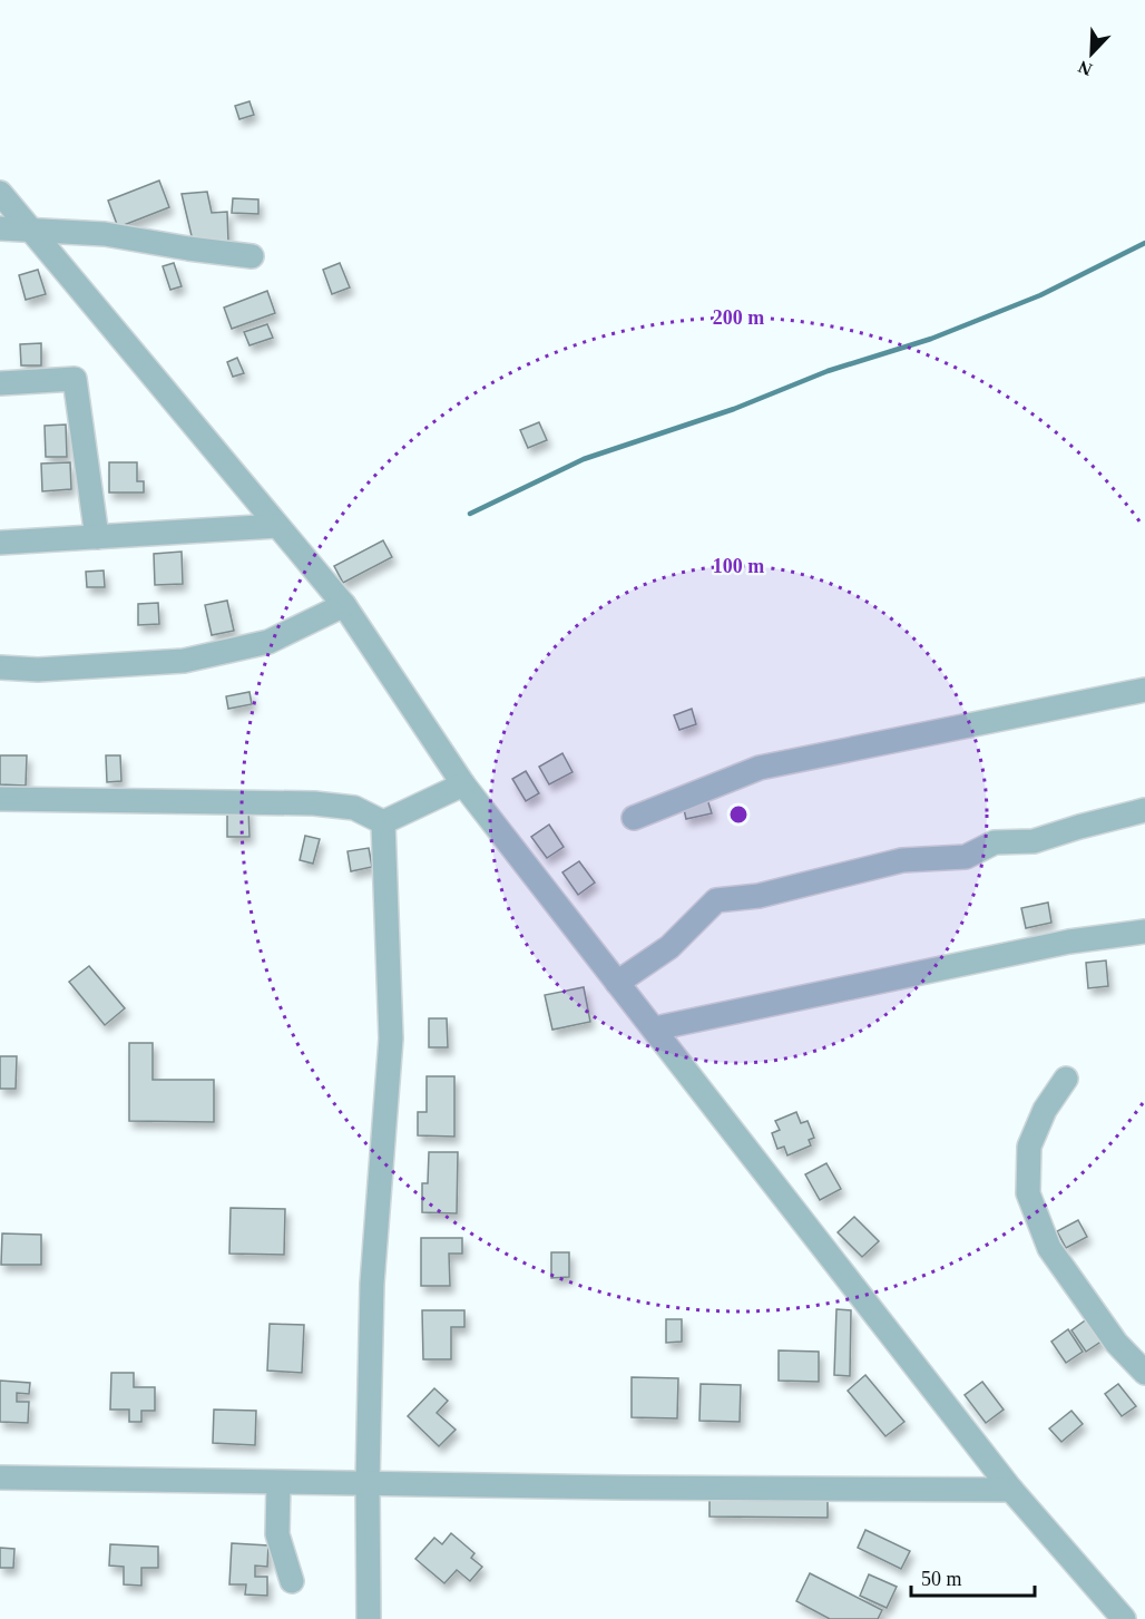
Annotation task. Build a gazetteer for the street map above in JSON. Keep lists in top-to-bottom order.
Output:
{
  "scale_bar": "50 m",
  "north": "bottom left",
  "rings": ["200 m", "100 m"]
}
